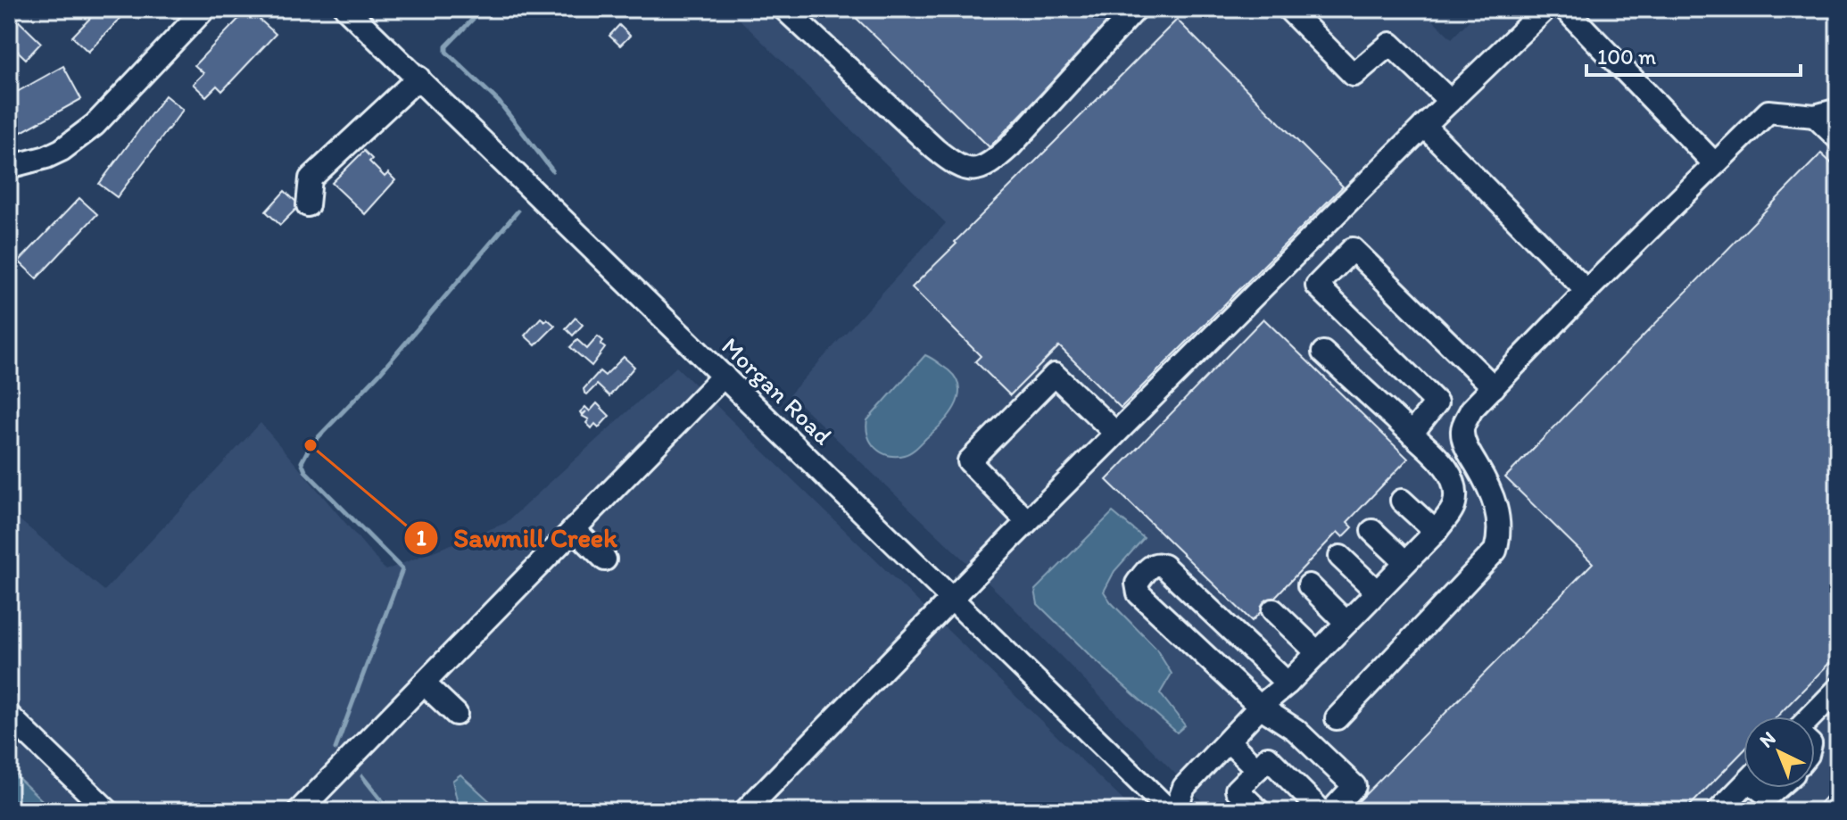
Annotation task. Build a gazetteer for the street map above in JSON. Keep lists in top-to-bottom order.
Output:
{
  "streets": {
    "street": ["Morgan Road"]
  },
  "places": ["Sawmill Creek"],
  "scale_bar": "100 m",
  "north": "top left"
}
